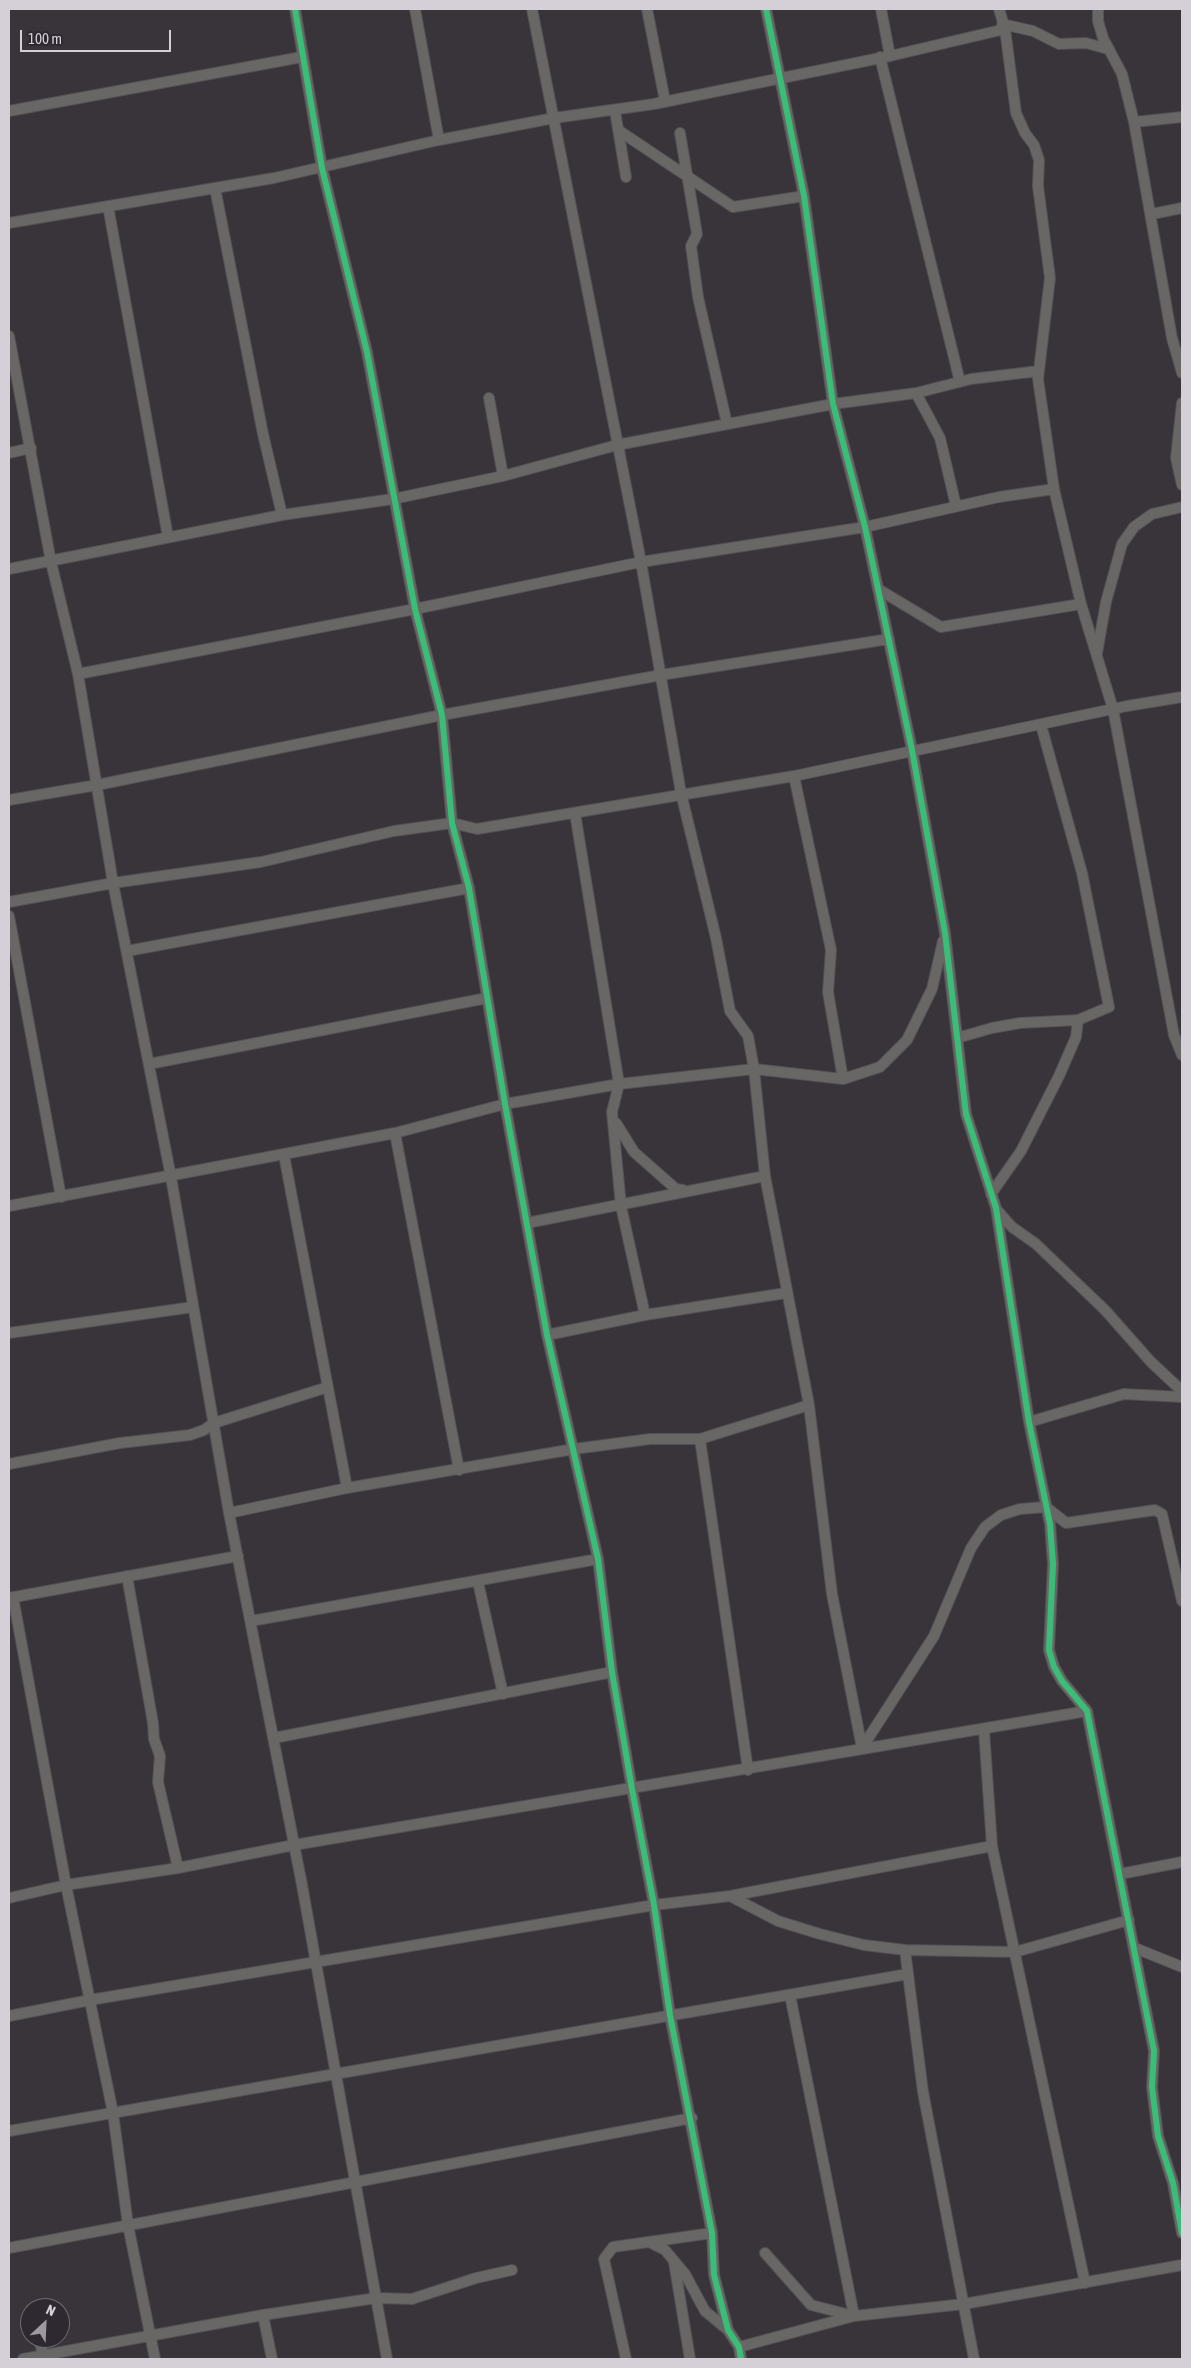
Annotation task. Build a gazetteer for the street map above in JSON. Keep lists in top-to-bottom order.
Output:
{
  "scale_bar": "100 m",
  "north": "top right"
}
